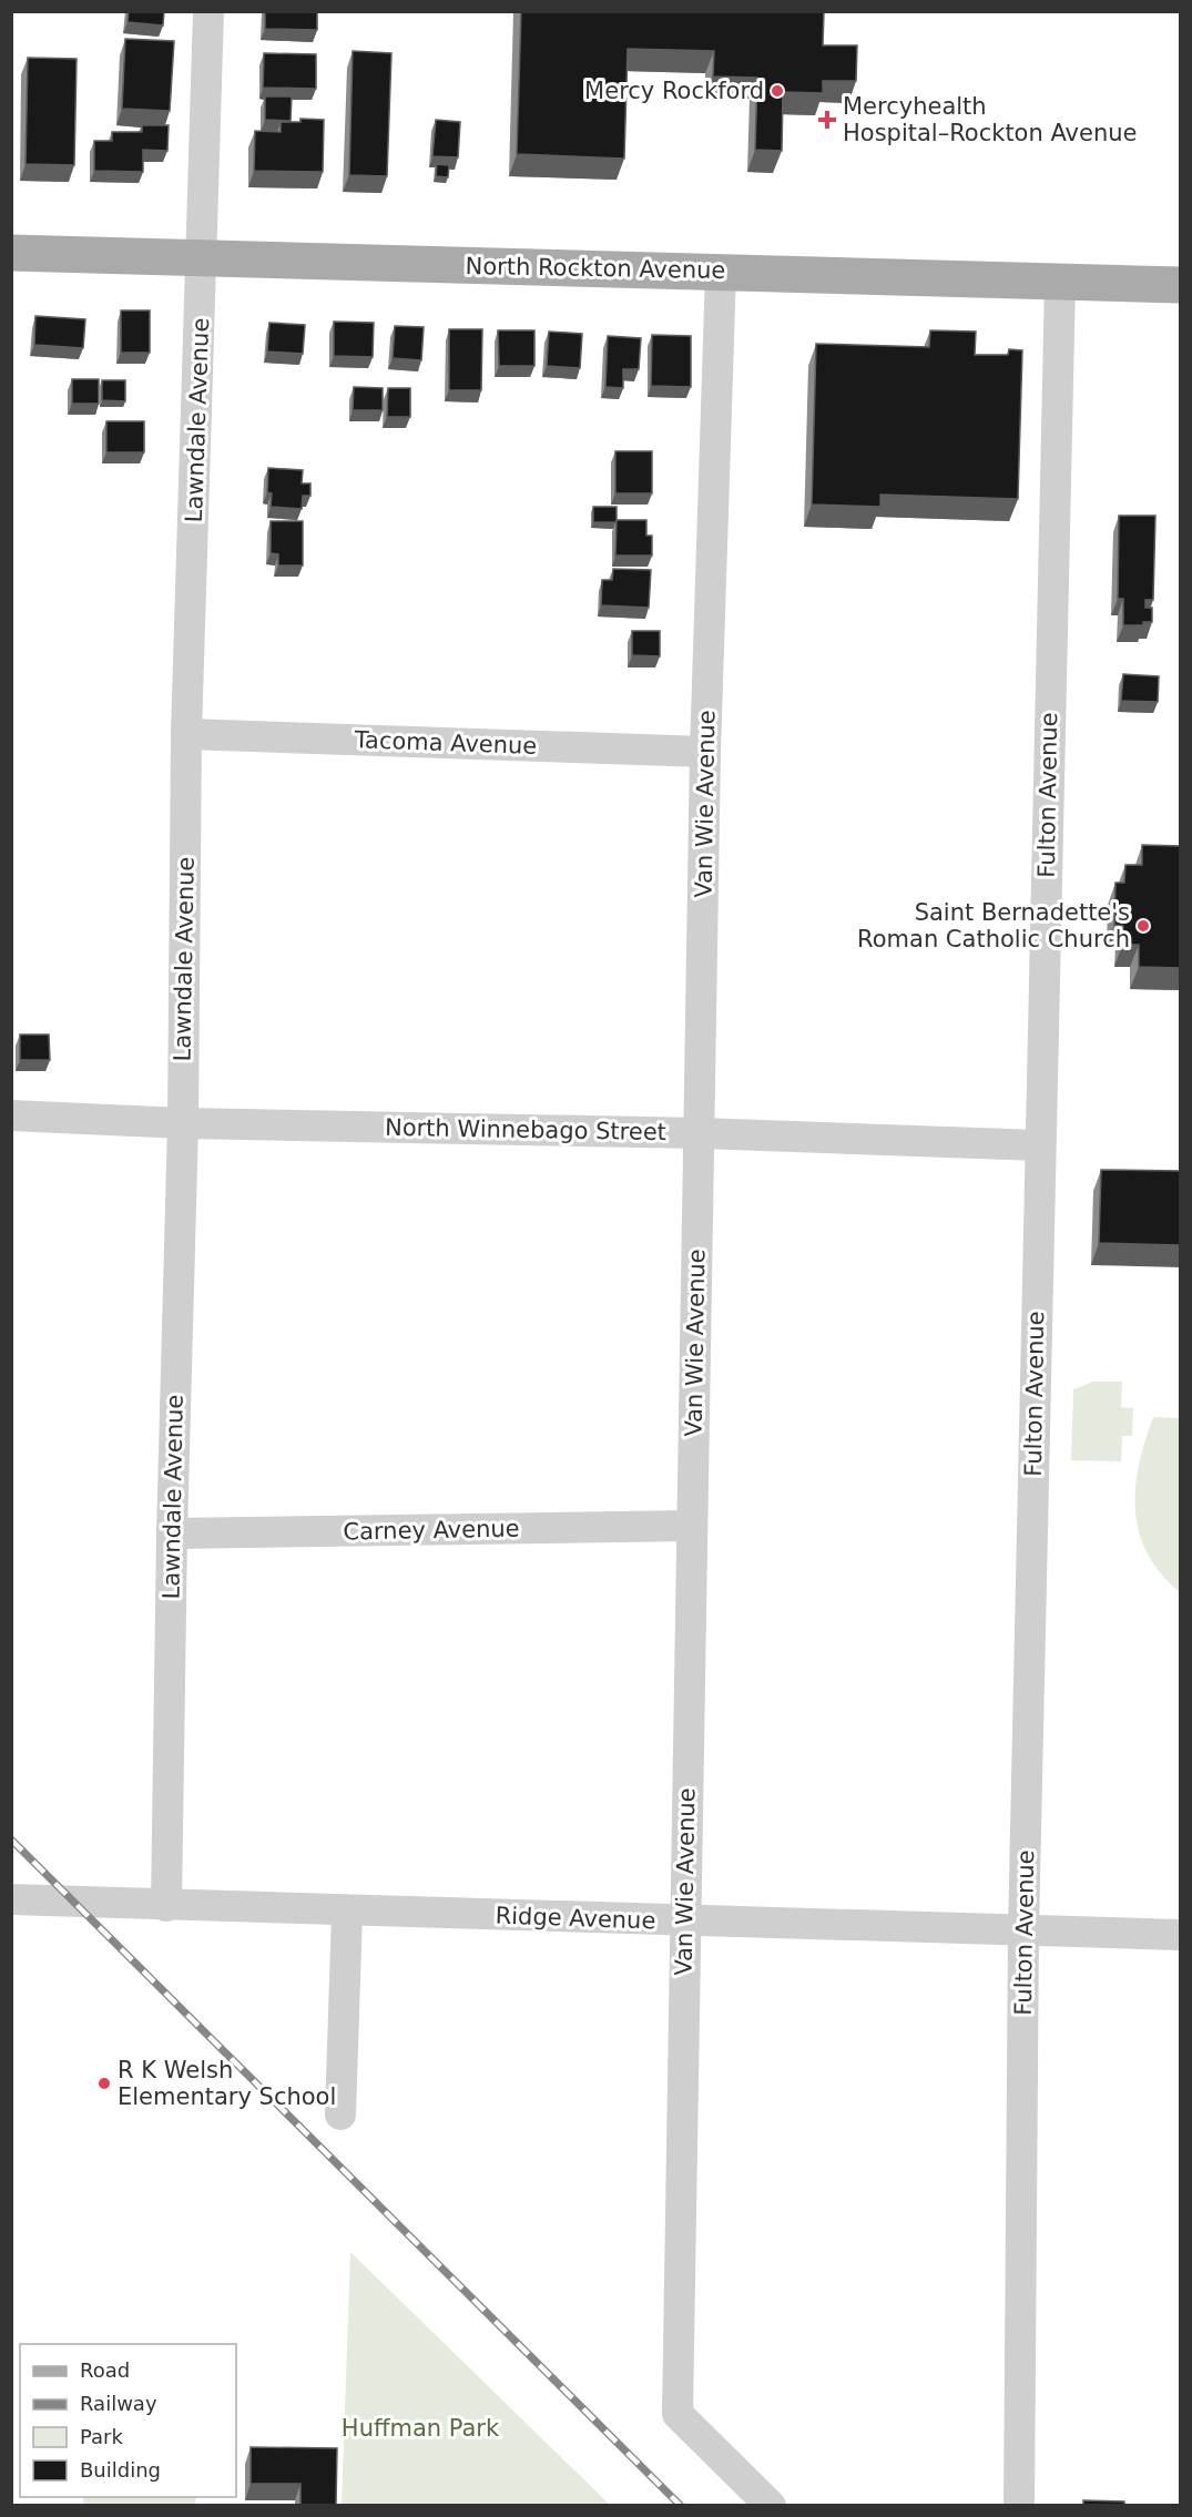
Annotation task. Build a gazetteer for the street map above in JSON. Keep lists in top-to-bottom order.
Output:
{
  "streets": {
    "main road": ["North Rockton Avenue"],
    "street": [
      "Lawndale Avenue",
      "Tacoma Avenue",
      "Fulton Avenue",
      "Van Wie Avenue",
      "North Winnebago Street",
      "Carney Avenue",
      "Ridge Avenue"
    ]
  },
  "crossings": [
    ["North Rockton Avenue", "Lawndale Avenue"],
    ["North Rockton Avenue", "Fulton Avenue"],
    ["North Rockton Avenue", "Van Wie Avenue"],
    ["Lawndale Avenue", "Tacoma Avenue"],
    ["Lawndale Avenue", "North Winnebago Street"],
    ["Lawndale Avenue", "Carney Avenue"],
    ["Lawndale Avenue", "Ridge Avenue"],
    ["Tacoma Avenue", "Van Wie Avenue"],
    ["Fulton Avenue", "North Winnebago Street"],
    ["Fulton Avenue", "Ridge Avenue"],
    ["Van Wie Avenue", "North Winnebago Street"],
    ["Van Wie Avenue", "Carney Avenue"],
    ["Van Wie Avenue", "Ridge Avenue"]
  ],
  "parks": ["Huffman Park"],
  "places": {
    "other": ["Mercy Rockford", "Saint Bernadette's Roman Catholic Church", "R K Welsh Elementary School"],
    "health": ["Mercyhealth Hospital–Rockton Avenue"]
  },
  "legend": [
    "Road",
    "Railway",
    "Park",
    "Building"
  ]
}
